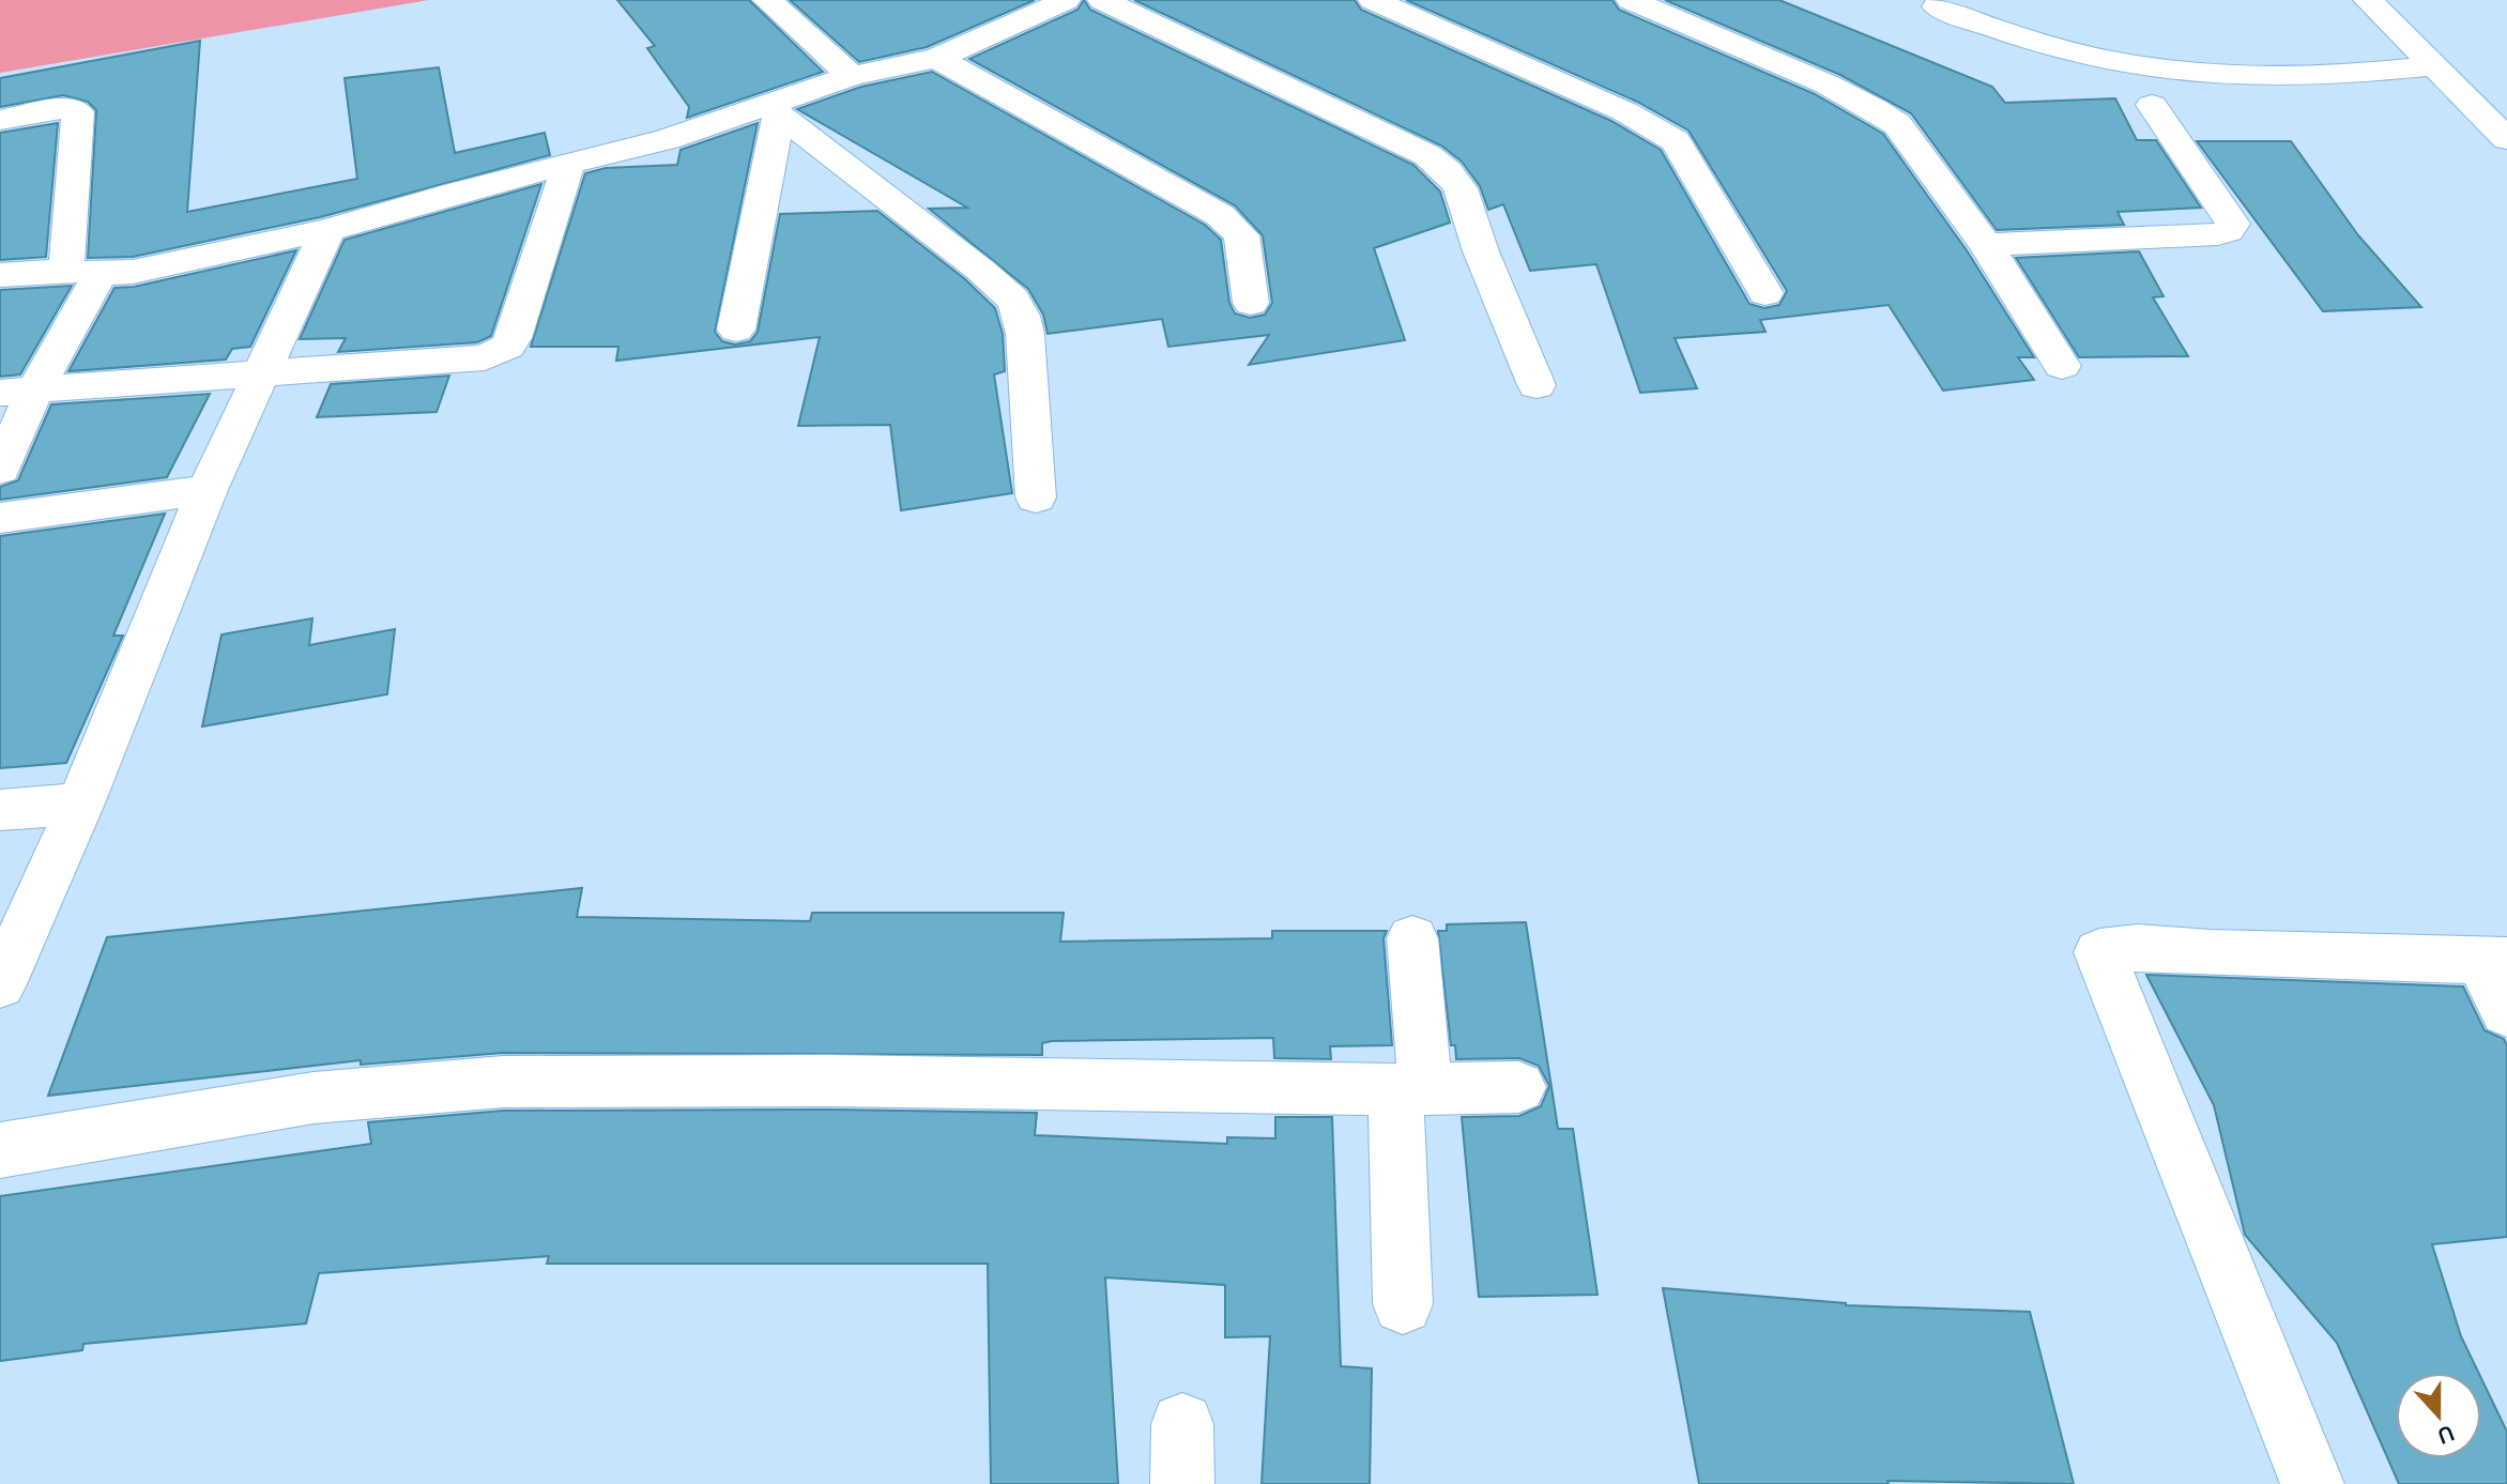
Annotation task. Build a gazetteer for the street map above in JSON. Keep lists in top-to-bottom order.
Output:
{
  "north": "bottom"
}
